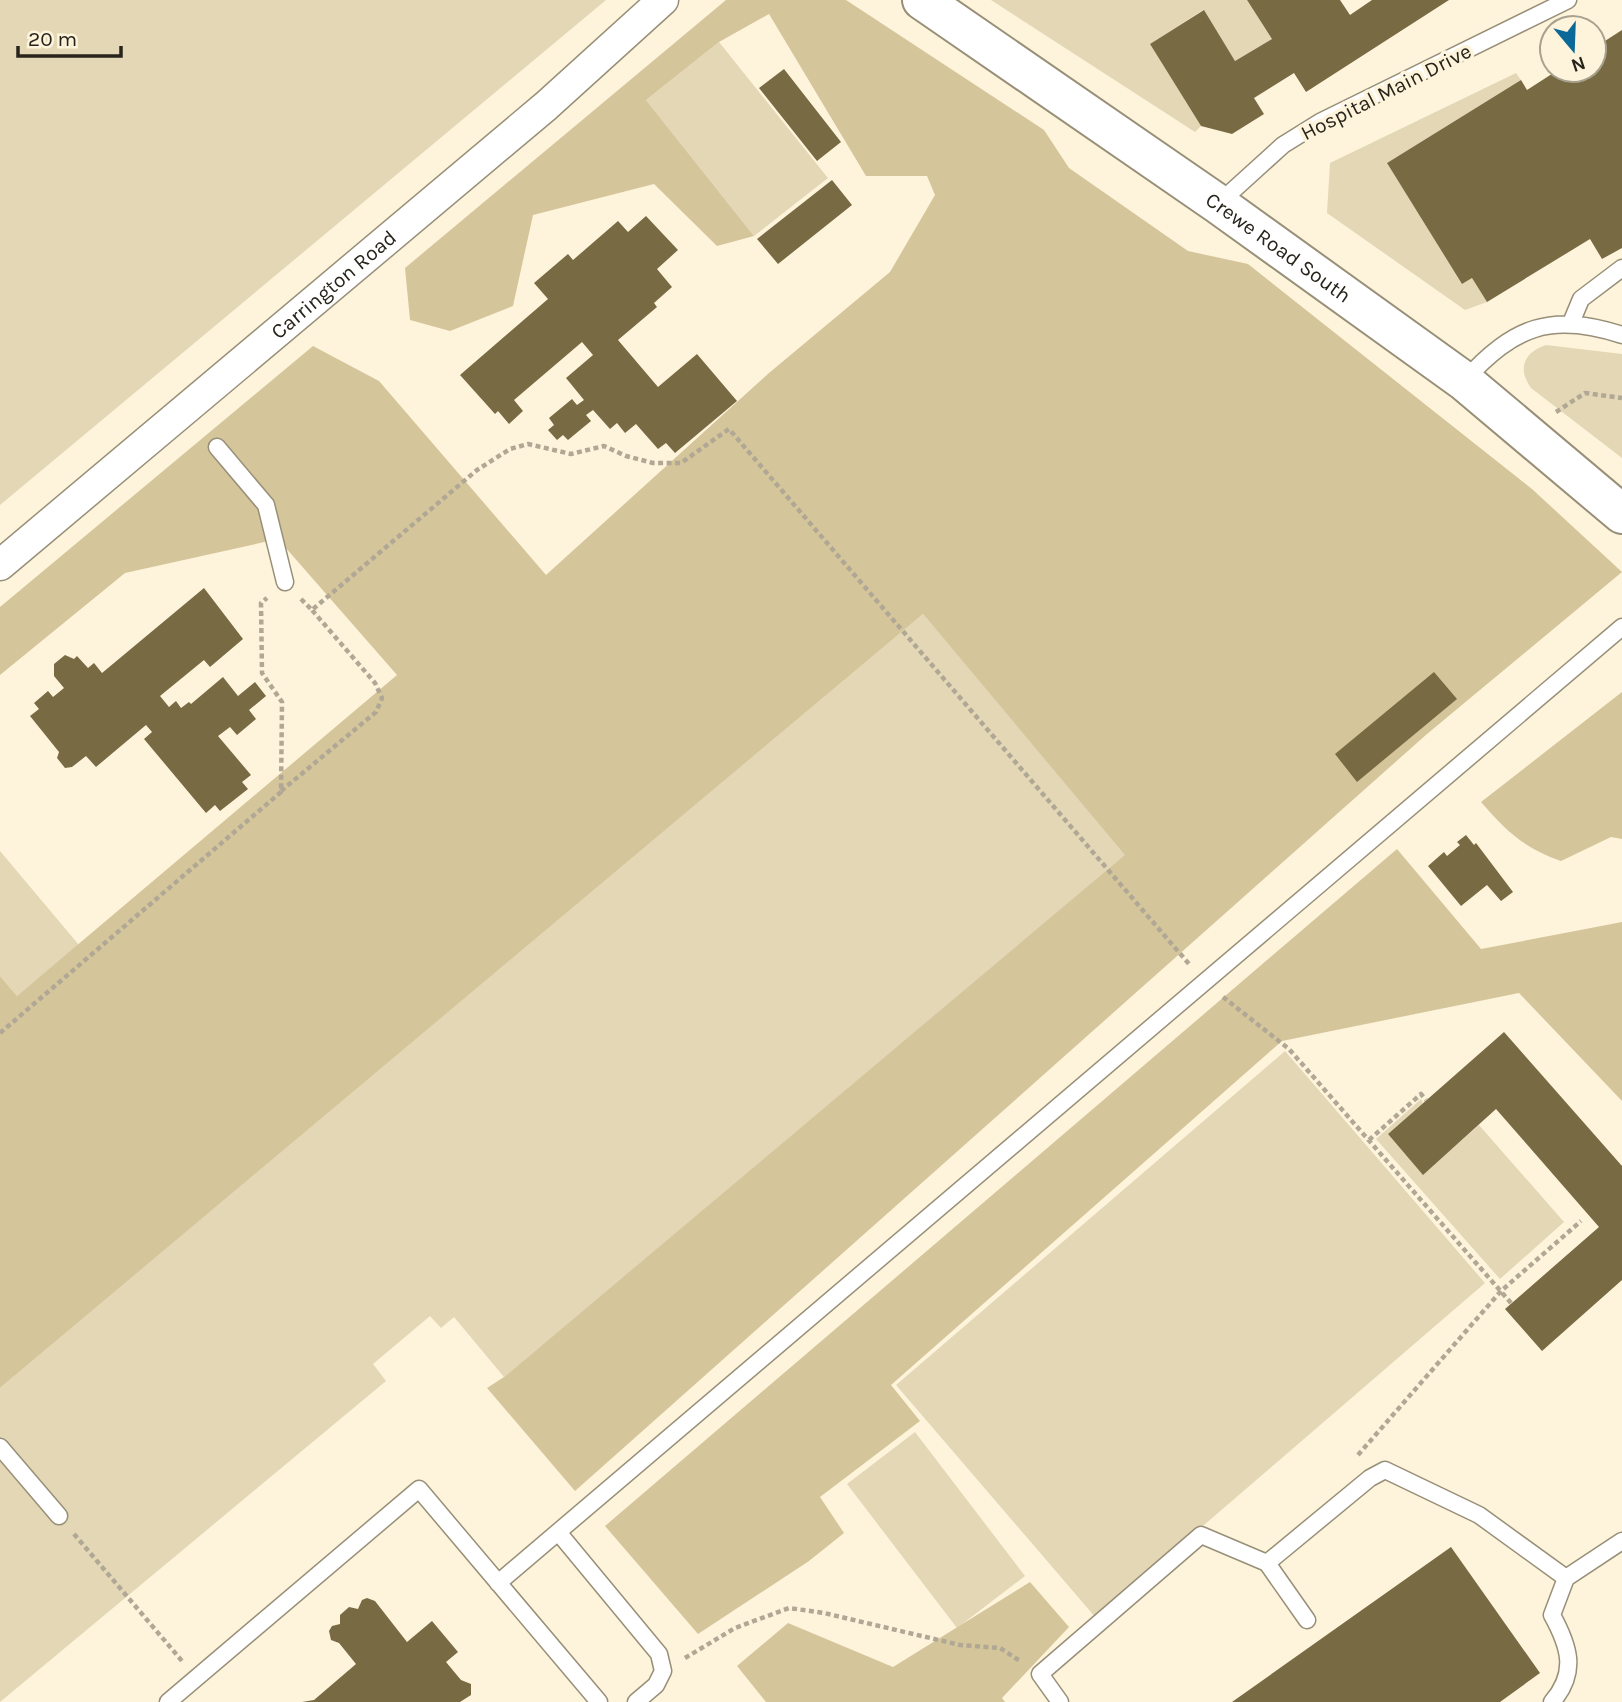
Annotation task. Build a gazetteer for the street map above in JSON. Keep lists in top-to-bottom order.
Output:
{
  "streets": {
    "street": ["Crewe Road South", "Carrington Road"],
    "lane": ["Hospital Main Drive"]
  },
  "crossings": [
    ["Hospital Main Drive", "Crewe Road South"]
  ],
  "scale_bar": "20 m",
  "north": "bottom"
}
